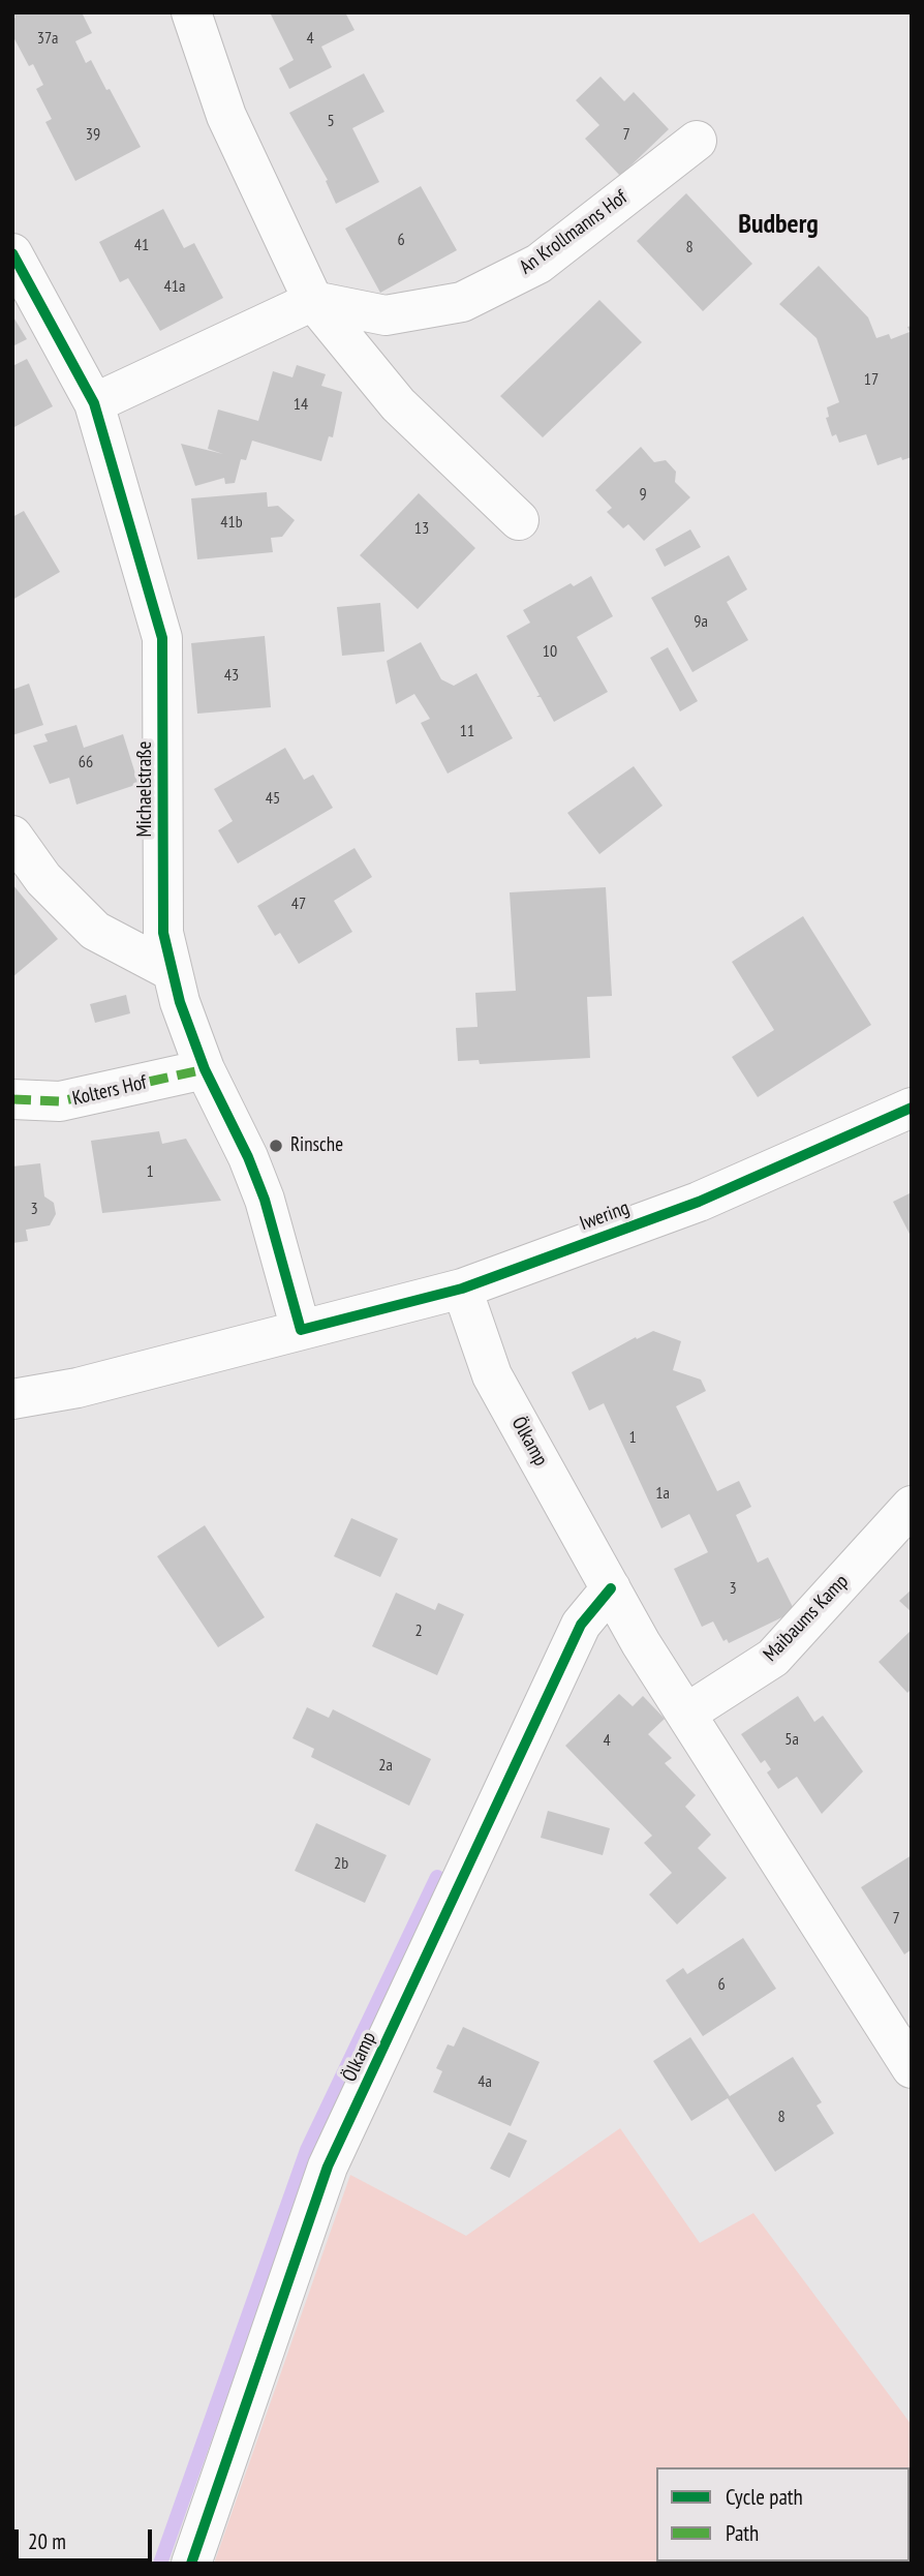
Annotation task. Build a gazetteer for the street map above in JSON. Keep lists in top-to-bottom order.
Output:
{
  "streets": {
    "street": [
      "An Krollmanns Hof",
      "Michaelstraße",
      "Kolters Hof",
      "Iwering",
      "Ölkamp",
      "Maibaums Kamp"
    ]
  },
  "crossings": [
    ["Michaelstraße", "Kolters Hof"],
    ["Michaelstraße", "Iwering"],
    ["Iwering", "Ölkamp"],
    ["Ölkamp", "Maibaums Kamp"]
  ],
  "districts": ["Budberg"],
  "places": ["Rinsche"],
  "house_numbers": [
    "37a",
    "4",
    "5",
    "39",
    "7",
    "6",
    "41",
    "8",
    "41a",
    "17",
    "14",
    "9",
    "41b",
    "13",
    "9a",
    "10",
    "43",
    "11",
    "66",
    "45",
    "47",
    "1",
    "3",
    "1",
    "1a",
    "3",
    "2",
    "5a",
    "4",
    "2a",
    "2b",
    "7",
    "6",
    "4a",
    "8"
  ],
  "legend": ["Cycle path", "Path"],
  "scale_bar": "20 m"
}
